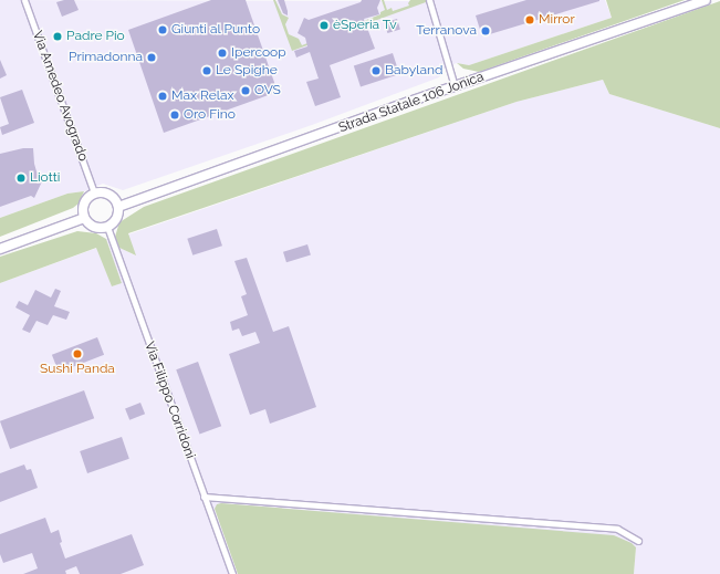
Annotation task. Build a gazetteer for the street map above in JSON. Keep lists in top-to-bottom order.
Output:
{
  "streets": {
    "main road": ["Strada Statale 106 Jonica"],
    "street": ["Via Amedeo Avogrado", "Via Filippo Corridoni"]
  },
  "crossings": [
    ["Via Amedeo Avogrado", "Strada Statale 106 Jonica"],
    ["Via Amedeo Avogrado", "Via Filippo Corridoni"],
    ["Strada Statale 106 Jonica", "Via Filippo Corridoni"]
  ],
  "places": [
    "Mirror",
    "èSperia Tv",
    "Giunti al Punto",
    "Terranova",
    "Padre Pio",
    "Ipercoop",
    "Primadonna",
    "Le Spighe",
    "Babyland",
    "OVS",
    "Max Relax",
    "Oro Fino",
    "Liotti",
    "Sushi Panda"
  ]
}
